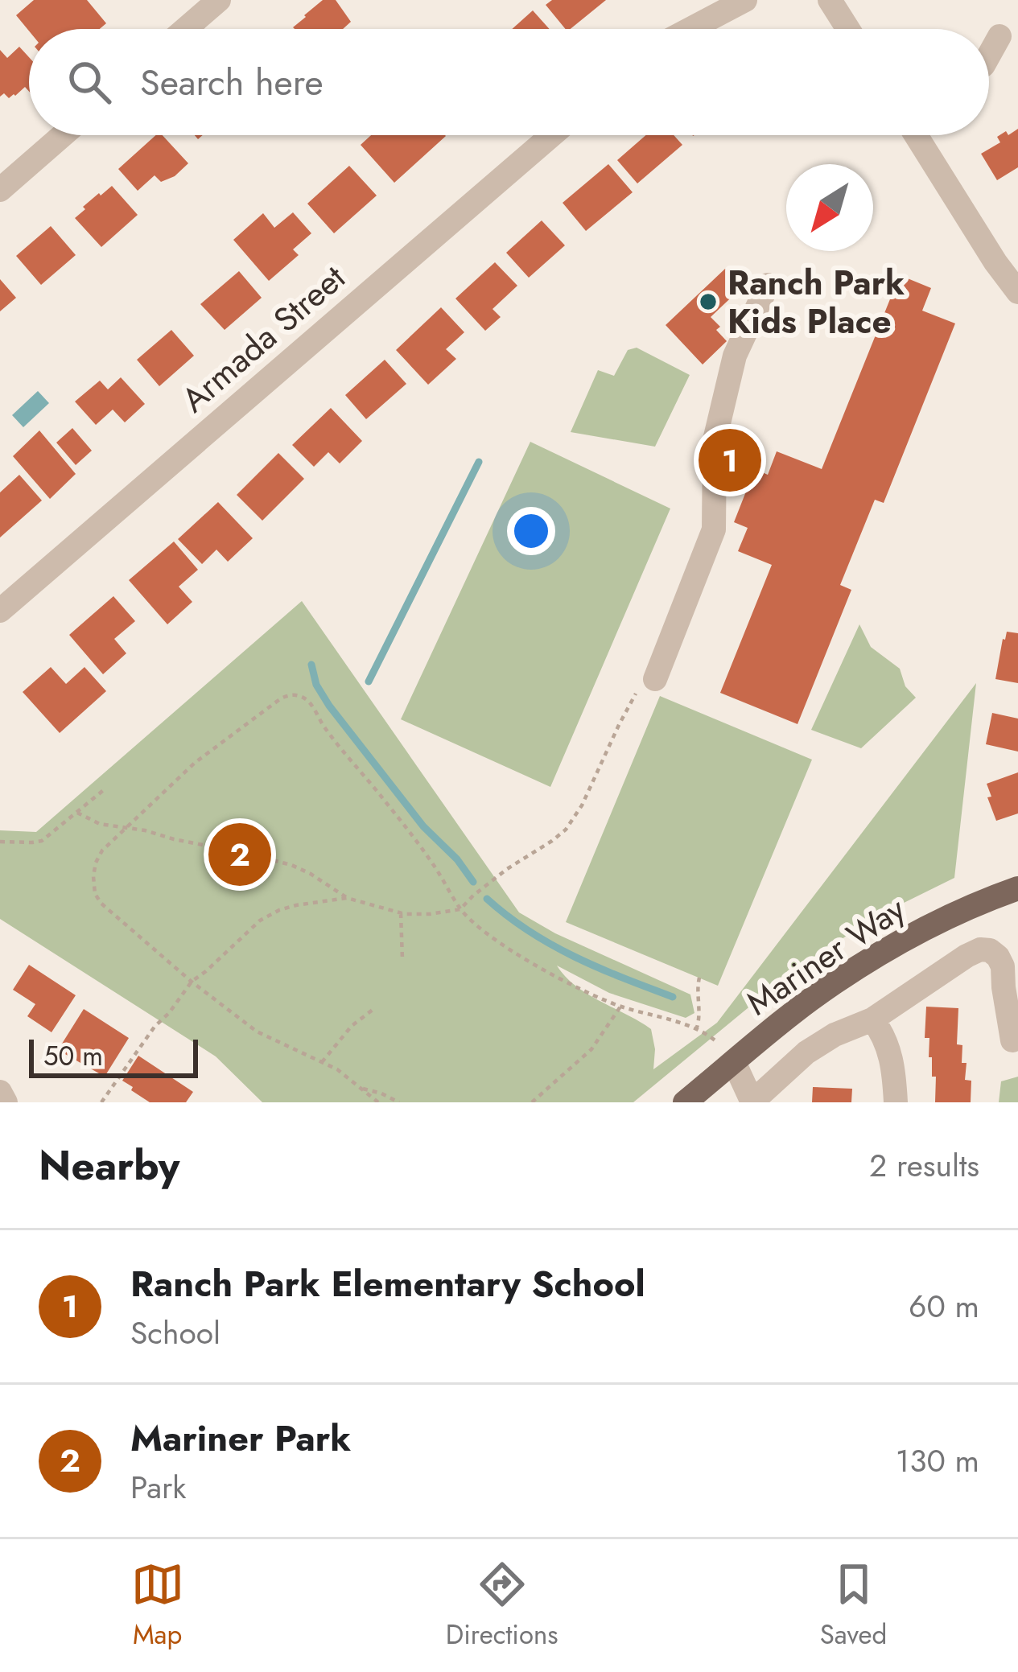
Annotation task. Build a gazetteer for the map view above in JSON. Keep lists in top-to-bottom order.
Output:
{
  "streets": {
    "main road": ["Mariner Way"],
    "street": ["Armada Street"]
  },
  "places": ["Ranch Park Kids Place"],
  "scale_bar": "50 m",
  "north": "bottom left",
  "page": {
    "search": "Search here",
    "pins": ["1", "2"],
    "scale": "50 m",
    "heading": ["Nearby", "2 results"],
    "list": [
      {
        "mark": "1",
        "name": "Ranch Park Elementary School",
        "note": "School",
        "value": "60 m"
      },
      {
        "mark": "2",
        "name": "Mariner Park",
        "note": "Park",
        "value": "130 m"
      }
    ],
    "nav": ["Map", "Directions", "Saved"]
  }
}
